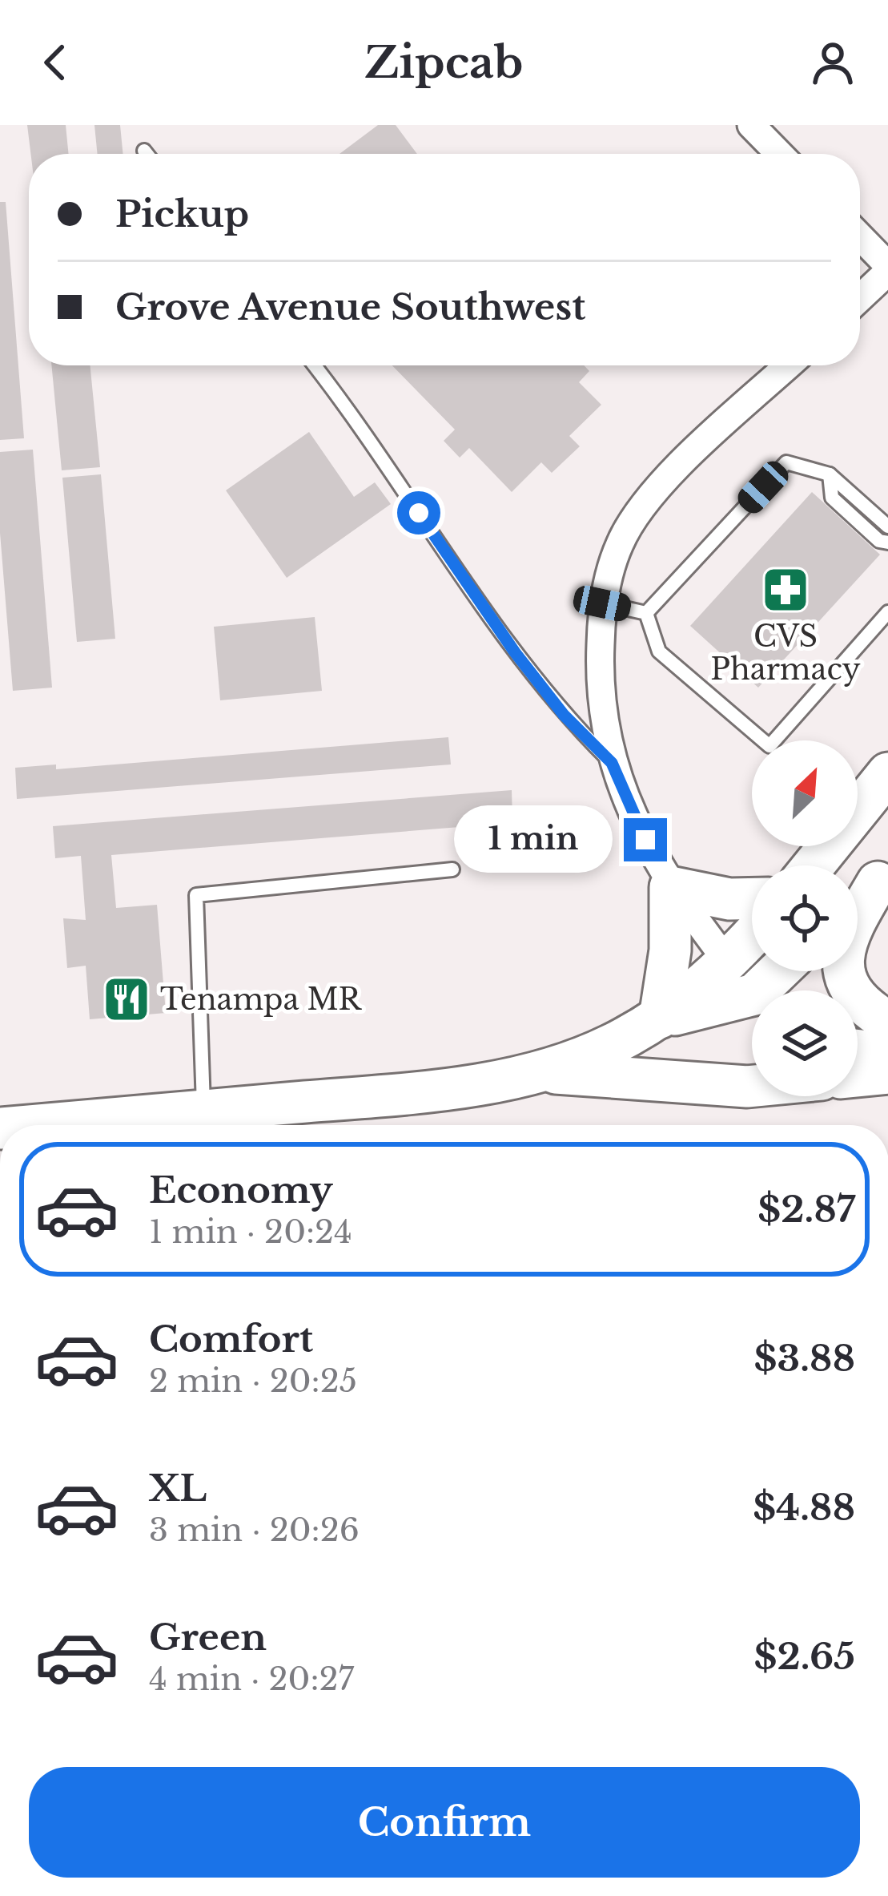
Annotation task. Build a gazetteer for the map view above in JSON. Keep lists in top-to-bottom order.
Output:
{
  "places": {
    "pharmacy": ["CVS Pharmacy"],
    "restaurant": ["Tenampa MR"]
  },
  "north": "top right",
  "page": {
    "header": "Zipcab",
    "banner": ["Pickup", "Grove Avenue Southwest"],
    "bubble": "1 min",
    "list": [
      {
        "name": "Economy",
        "note": "1 min · 20:24",
        "value": "$2.87"
      },
      {
        "name": "Comfort",
        "note": "2 min · 20:25",
        "value": "$3.88"
      },
      {
        "name": "XL",
        "note": "3 min · 20:26",
        "value": "$4.88"
      },
      {
        "name": "Green",
        "note": "4 min · 20:27",
        "value": "$2.65"
      }
    ],
    "buttons": "Confirm"
  }
}
